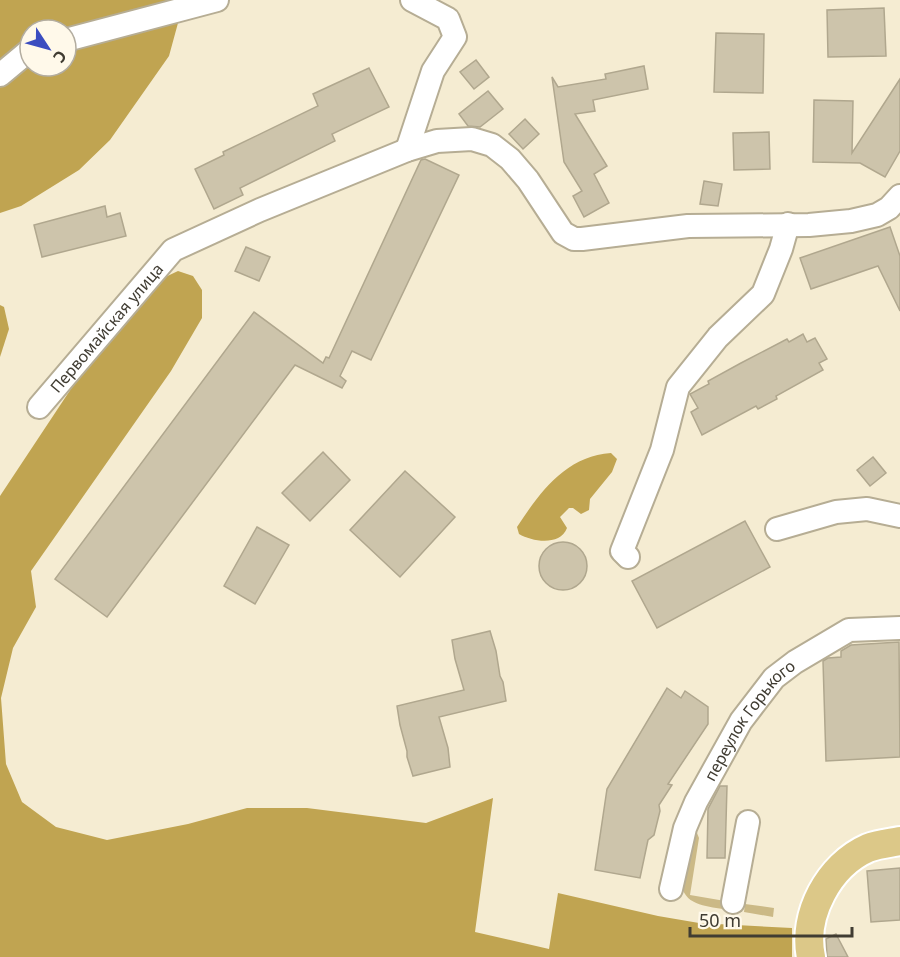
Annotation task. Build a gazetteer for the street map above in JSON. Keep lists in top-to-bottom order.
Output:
{
  "streets": {
    "street": ["Первомайская улица", "переулок Горького"]
  },
  "scale_bar": "50 m",
  "north": "bottom right"
}
